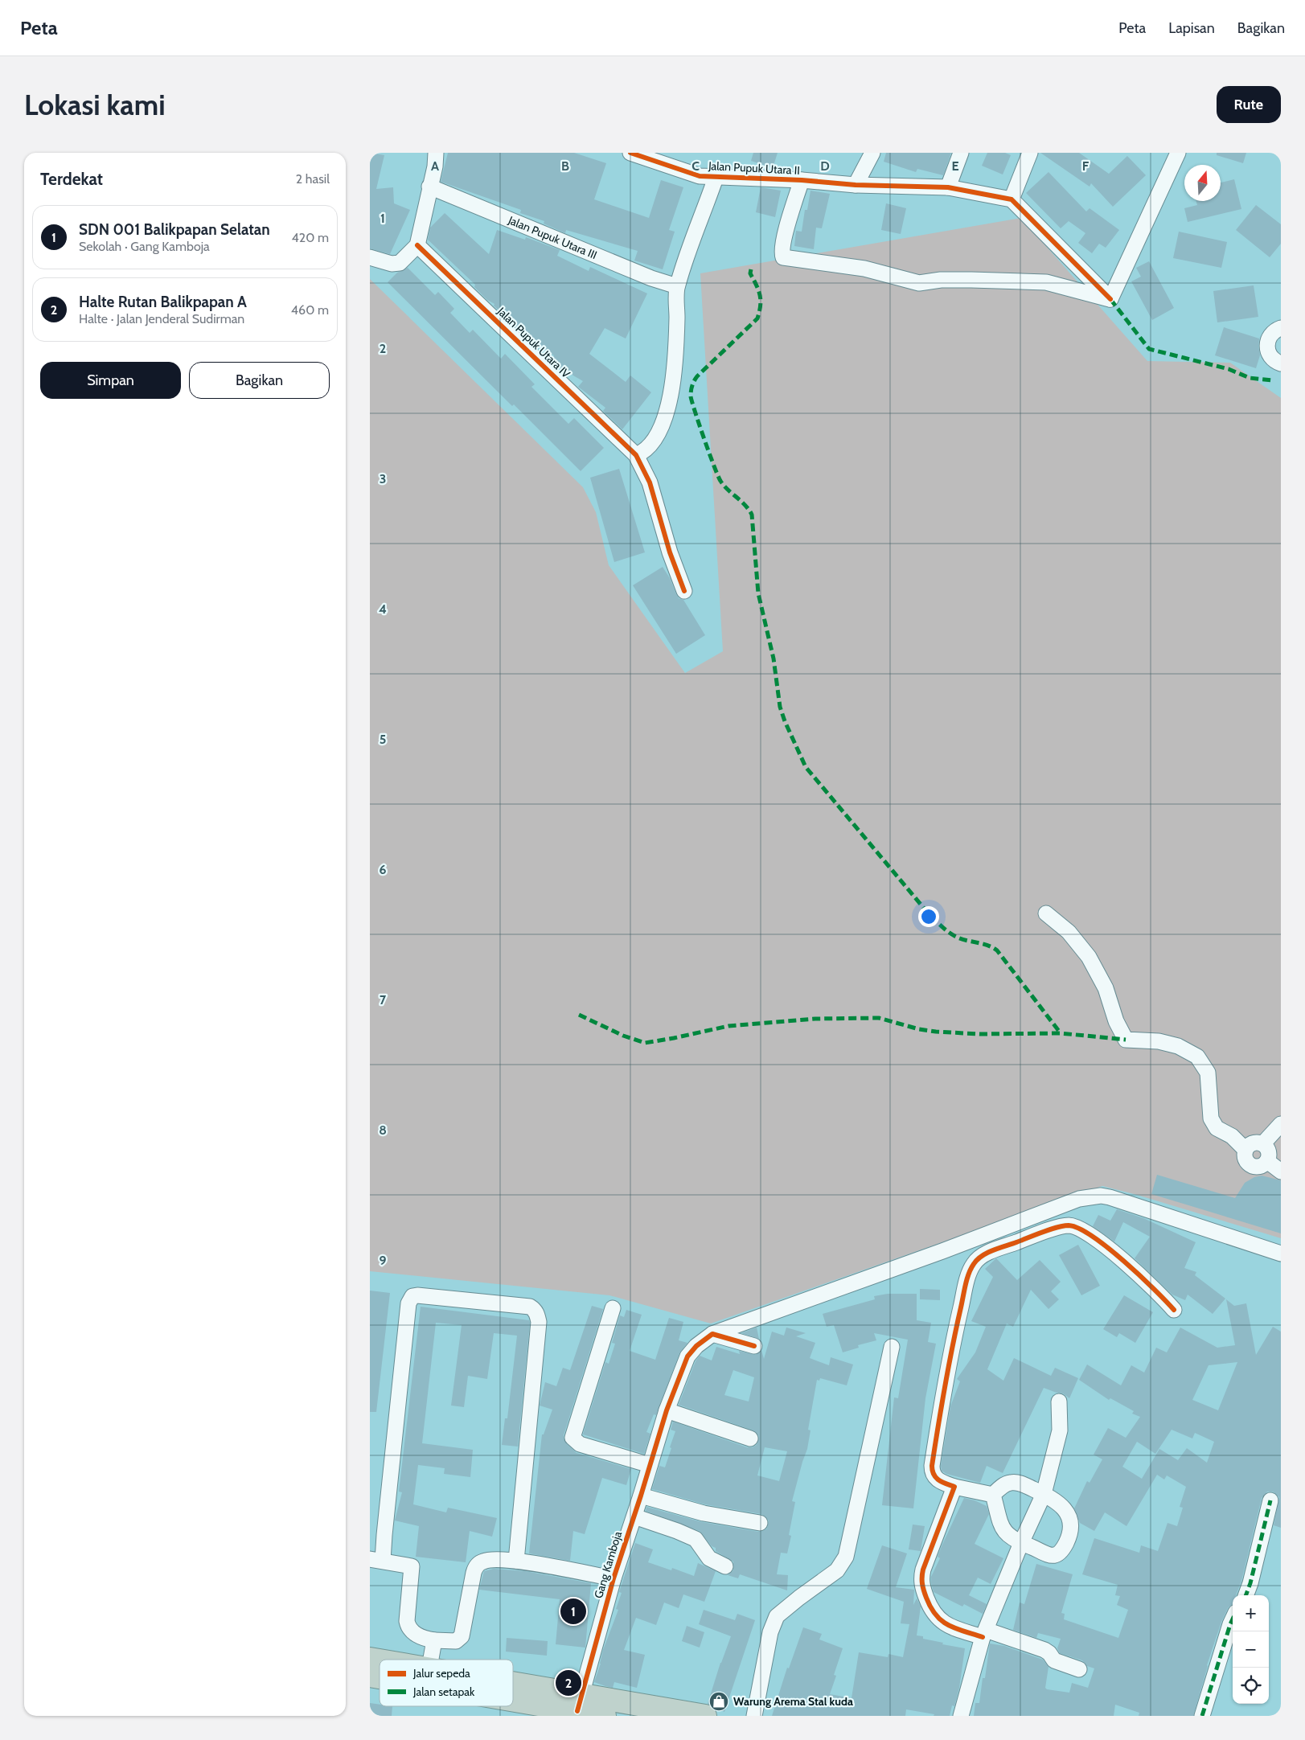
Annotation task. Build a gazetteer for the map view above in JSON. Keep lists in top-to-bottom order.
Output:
{
  "streets": {
    "street": [
      "Jalan Pupuk Utara II",
      "Jalan Pupuk Utara III",
      "Jalan Pupuk Utara IV",
      "Gang Kamboja"
    ]
  },
  "places": {
    "shop": ["Warung Arema Stal kuda"]
  },
  "legend": ["Jalur sepeda", "Jalan setapak"],
  "north": "top",
  "page": {
    "header": "Peta",
    "nav": ["Peta", "Lapisan", "Bagikan"],
    "buttons": [
      "Rute",
      ["Simpan", "Bagikan"]
    ],
    "title": "Lokasi kami",
    "heading": ["Terdekat", "2 hasil"],
    "list": [
      {
        "mark": "1",
        "name": "SDN 001 Balikpapan Selatan",
        "note": "Sekolah · Gang Kamboja",
        "value": "420 m"
      },
      {
        "mark": "2",
        "name": "Halte Rutan Balikpapan A",
        "note": "Halte · Jalan Jenderal Sudirman",
        "value": "460 m"
      }
    ],
    "map_buttons": ["+", "−"],
    "pins": ["1", "2"]
  },
  "grid": {
    "columns": [
      "A",
      "B",
      "C",
      "D",
      "E",
      "F"
    ],
    "rows": [
      "1",
      "2",
      "3",
      "4",
      "5",
      "6",
      "7",
      "8",
      "9"
    ]
  }
}
